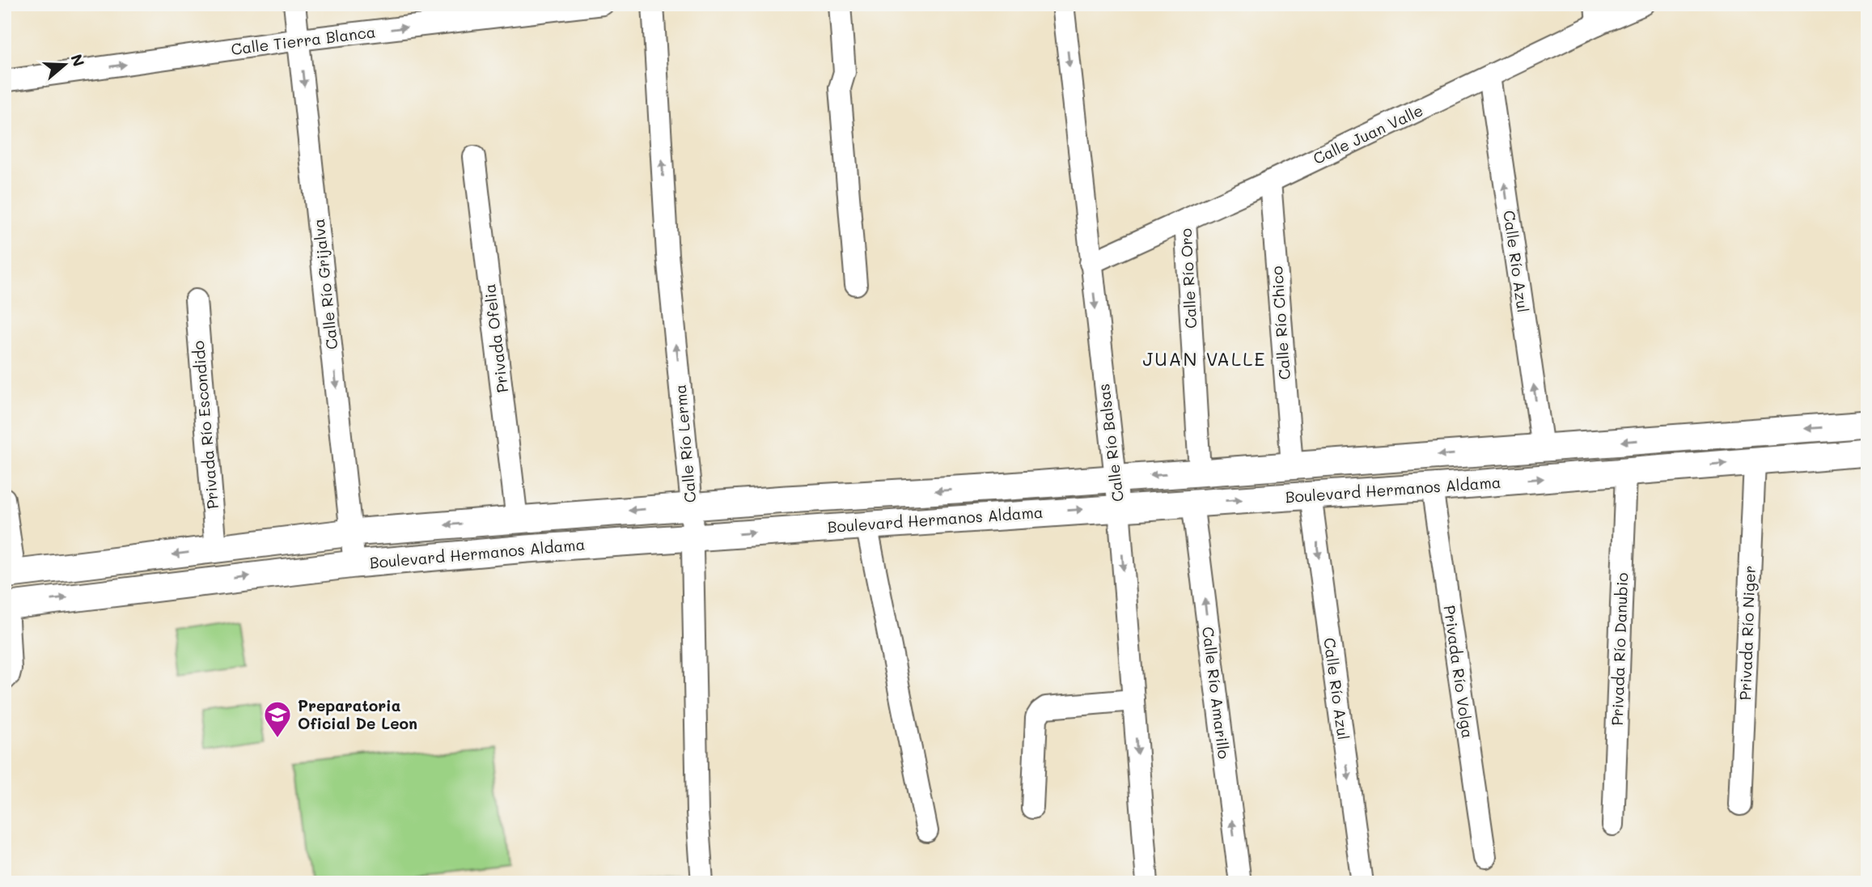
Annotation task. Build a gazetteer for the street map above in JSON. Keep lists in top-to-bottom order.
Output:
{
  "streets": {
    "main road": ["Boulevard Hermanos Aldama"],
    "street": [
      "Calle Tierra Blanca",
      "Calle Juan Valle",
      "Calle Río Azul",
      "Calle Río Oro",
      "Calle Río Grijalva",
      "Calle Río Chico",
      "Privada Ofelia",
      "Privada Río Escondido",
      "Calle Río Balsas",
      "Calle Río Lerma",
      "Privada Río Niger",
      "Privada Río Danubio",
      "Privada Río Volga",
      "Calle Río Amarillo"
    ]
  },
  "crossings": [
    ["Calle Tierra Blanca", "Calle Río Grijalva"],
    ["Calle Juan Valle", "Calle Río Azul"],
    ["Calle Juan Valle", "Calle Río Oro"],
    ["Calle Juan Valle", "Calle Río Chico"],
    ["Calle Juan Valle", "Calle Río Balsas"],
    ["Calle Río Azul", "Boulevard Hermanos Aldama"],
    ["Calle Río Oro", "Boulevard Hermanos Aldama"],
    ["Calle Río Grijalva", "Boulevard Hermanos Aldama"],
    ["Calle Río Chico", "Boulevard Hermanos Aldama"],
    ["Privada Ofelia", "Boulevard Hermanos Aldama"],
    ["Privada Río Escondido", "Boulevard Hermanos Aldama"],
    ["Calle Río Balsas", "Boulevard Hermanos Aldama"],
    ["Calle Río Lerma", "Boulevard Hermanos Aldama"],
    ["Boulevard Hermanos Aldama", "Privada Río Niger"],
    ["Boulevard Hermanos Aldama", "Privada Río Danubio"],
    ["Boulevard Hermanos Aldama", "Privada Río Volga"],
    ["Boulevard Hermanos Aldama", "Calle Río Amarillo"]
  ],
  "one_way": [
    "Calle Tierra Blanca",
    "Calle Río Grijalva",
    "Calle Río Balsas",
    "Calle Río Amarillo"
  ],
  "districts": ["JUAN VALLE"],
  "places": {
    "school or university": ["Preparatoria Oficial De Leon"]
  },
  "north": "right"
}
